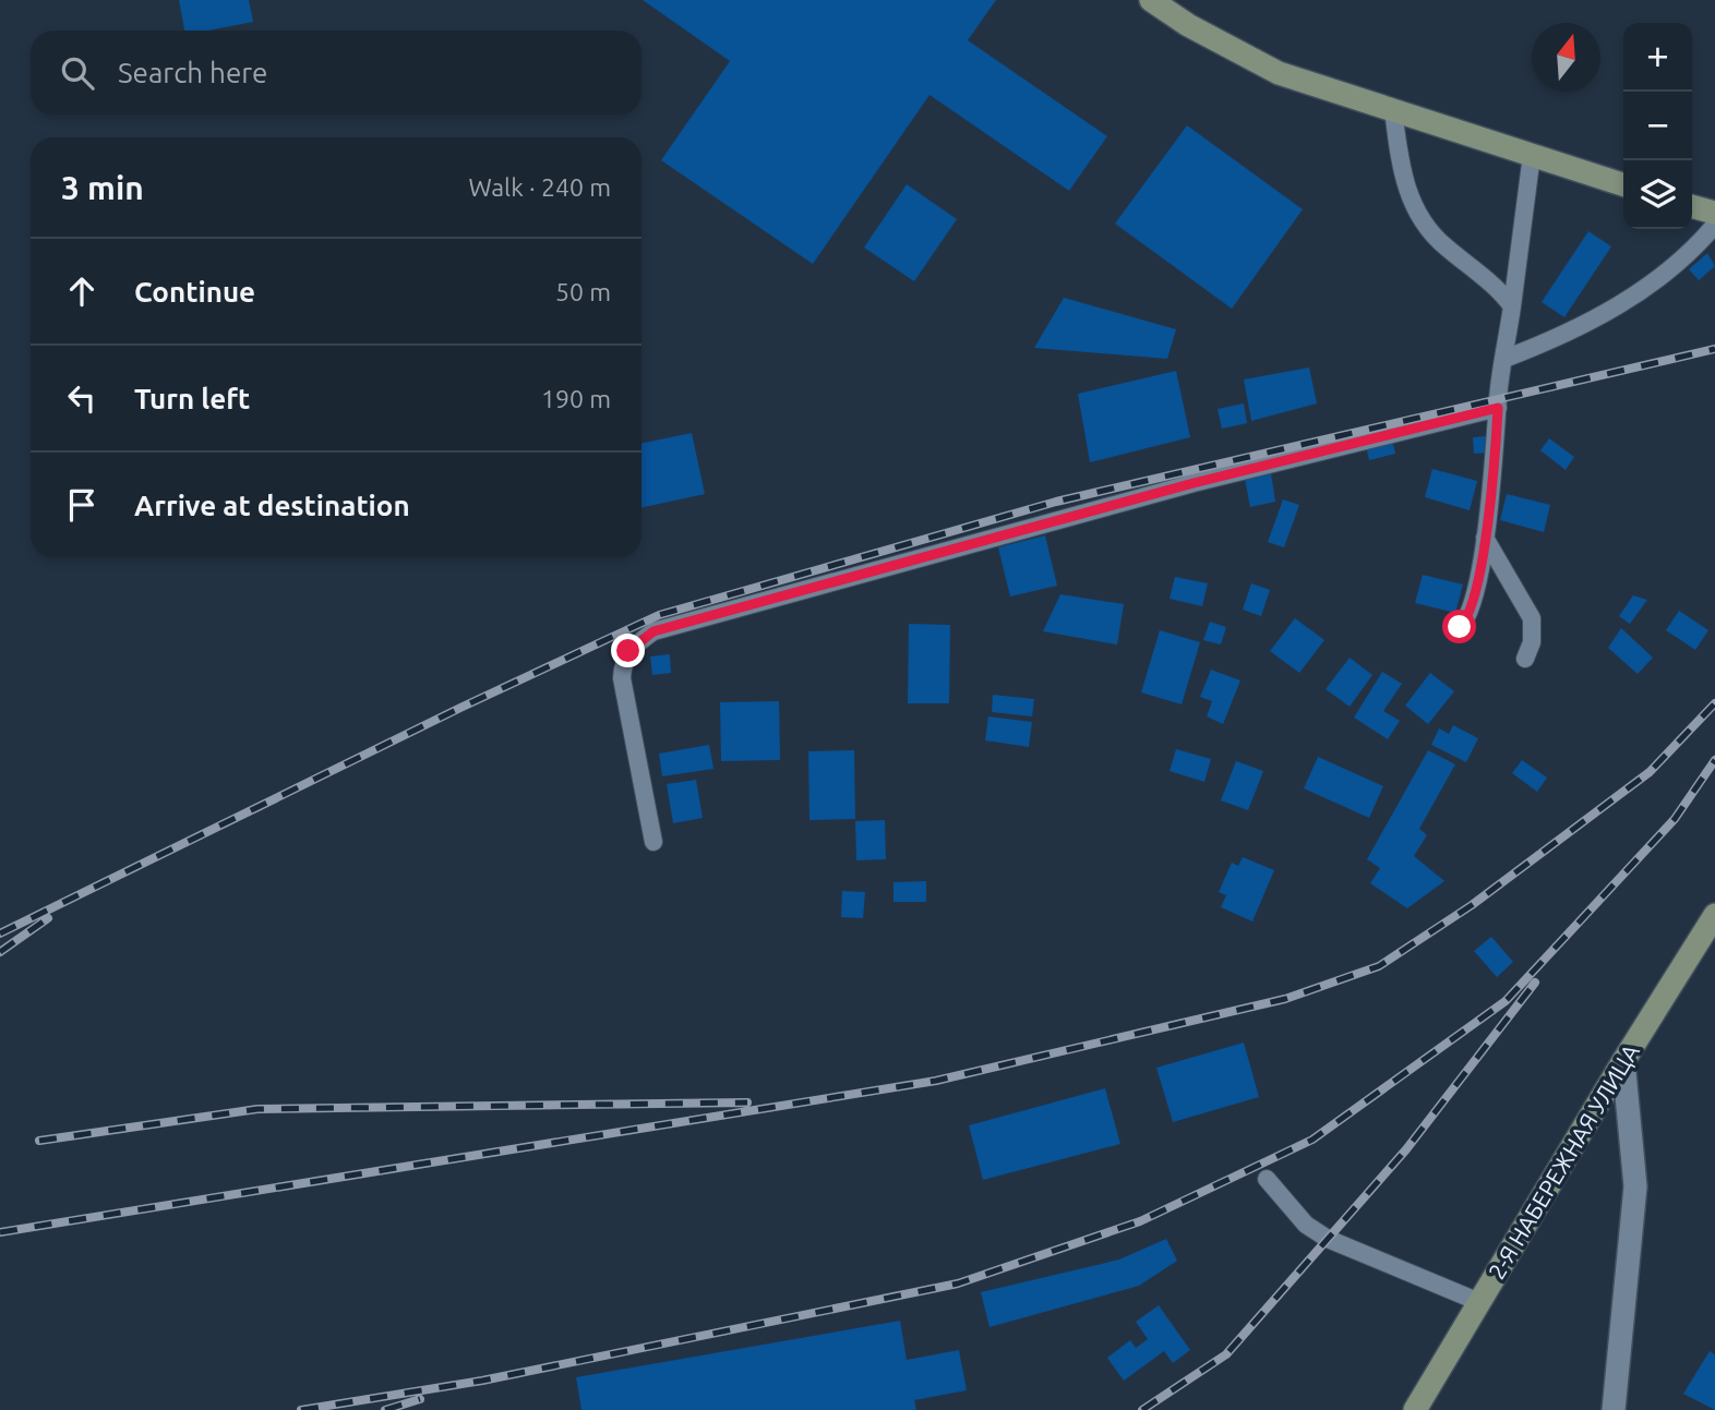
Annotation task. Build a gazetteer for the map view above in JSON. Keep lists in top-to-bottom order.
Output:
{
  "streets": {
    "street": ["2-Я НАБЕРЕЖНАЯ УЛИЦА"]
  },
  "north": "top",
  "page": {
    "map_buttons": ["+", "−"],
    "search": "Search here",
    "heading": ["3 min", "Walk · 240 m"],
    "list": [
      ["Continue", "50 m"],
      ["Turn left", "190 m"],
      "Arrive at destination"
    ]
  }
}
